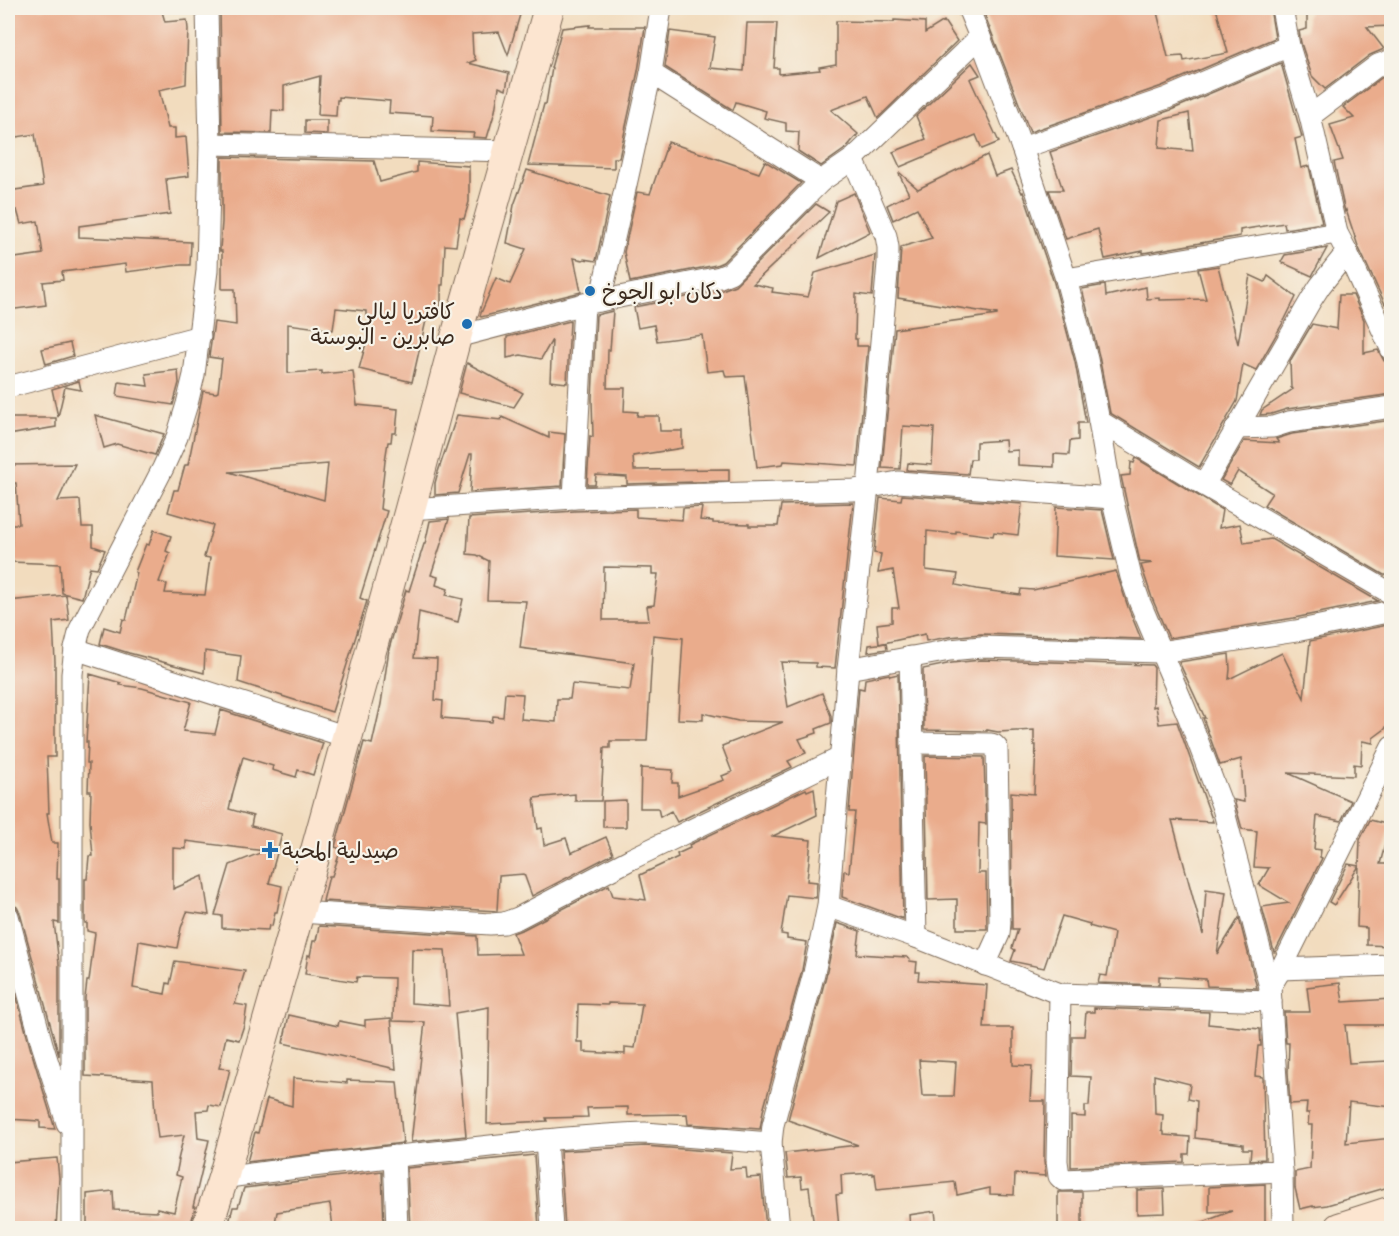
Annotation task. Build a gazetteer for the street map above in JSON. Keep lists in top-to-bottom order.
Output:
{
  "places": {
    "other": ["دكان ابو الجوخ", "كافتريا ليالي صابرين - البوستة"],
    "health": ["صيدلية المحبة"]
  }
}
